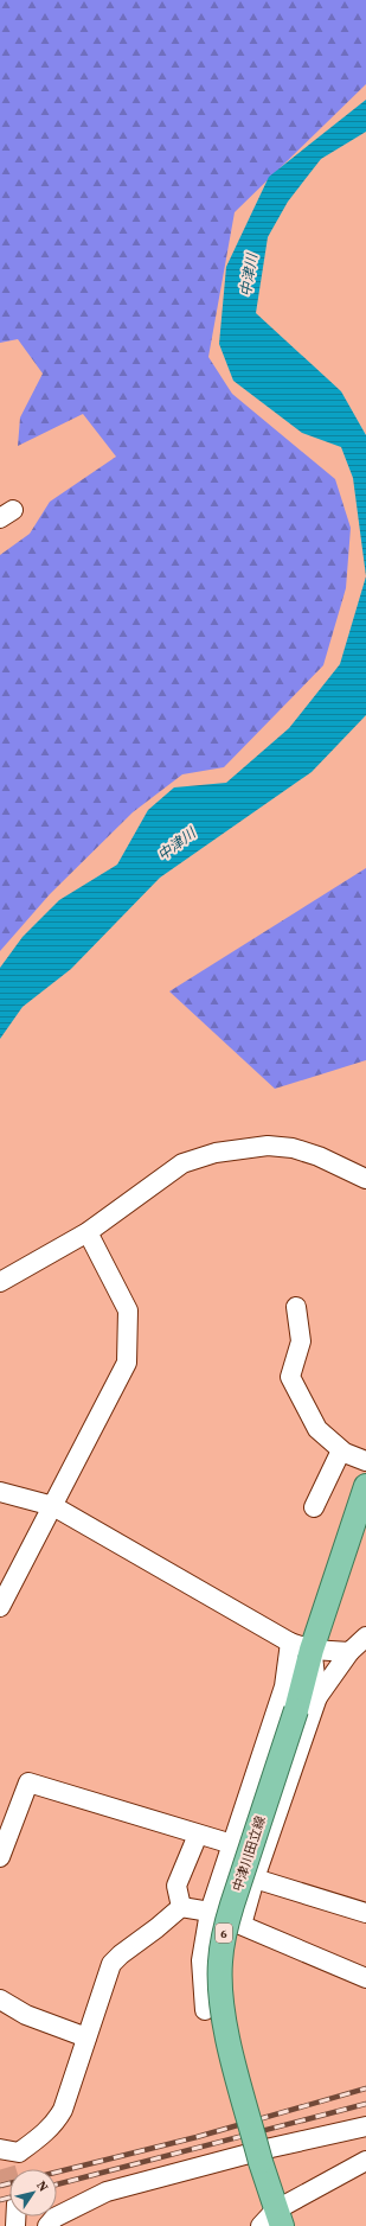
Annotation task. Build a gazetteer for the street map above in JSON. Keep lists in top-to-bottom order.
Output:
{
  "streets": {
    "main road": ["中津川田立線", "6"]
  },
  "water": ["中津川"],
  "north": "top right"
}
